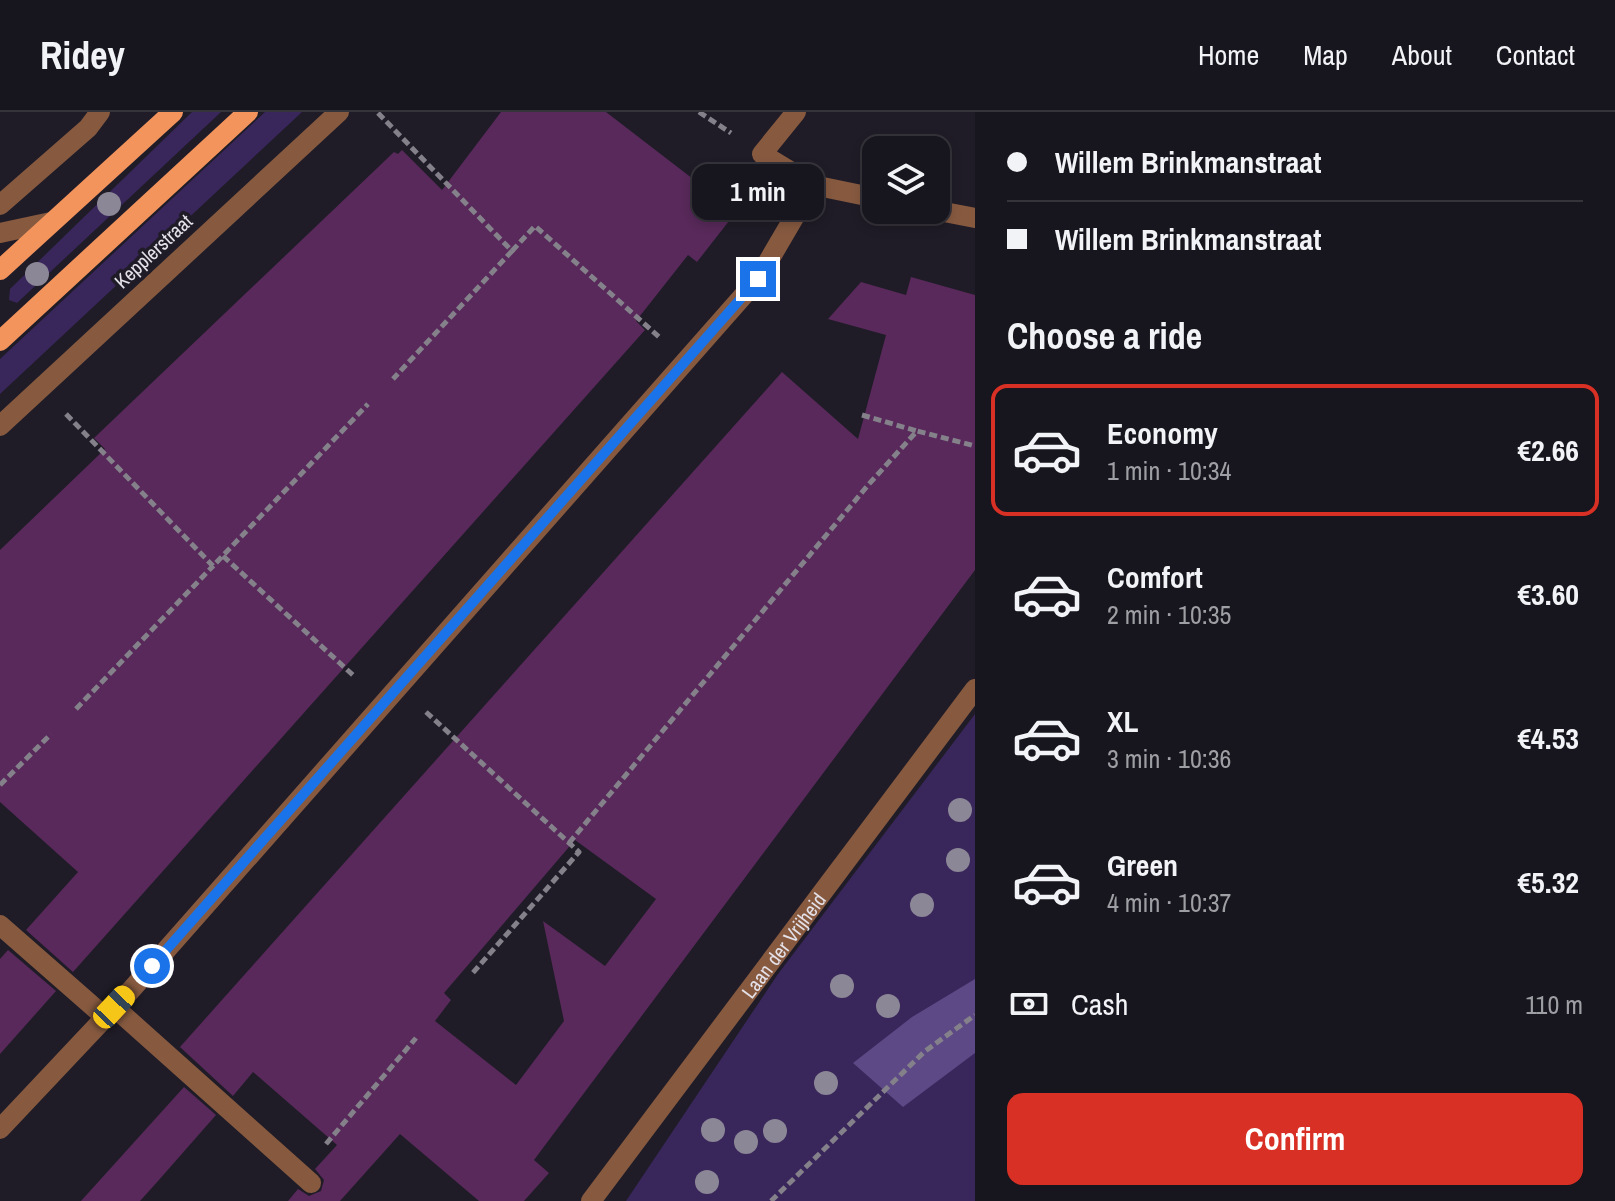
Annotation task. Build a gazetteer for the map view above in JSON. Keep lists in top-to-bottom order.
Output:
{
  "streets": {
    "main road": ["Kepplerstraat"],
    "street": ["Laan der Vrijheid"]
  },
  "page": {
    "header": "Ridey",
    "nav": [
      "Home",
      "Map",
      "About",
      "Contact"
    ],
    "banner": ["Willem Brinkmanstraat", "Willem Brinkmanstraat"],
    "bubble": "1 min",
    "heading": "Choose a ride",
    "list": [
      {
        "name": "Economy",
        "note": "1 min · 10:34",
        "value": "€2.66"
      },
      {
        "name": "Comfort",
        "note": "2 min · 10:35",
        "value": "€3.60"
      },
      {
        "name": "XL",
        "note": "3 min · 10:36",
        "value": "€4.53"
      },
      {
        "name": "Green",
        "note": "4 min · 10:37",
        "value": "€5.32"
      }
    ],
    "pay": ["Cash", "110 m"],
    "buttons": "Confirm"
  }
}
